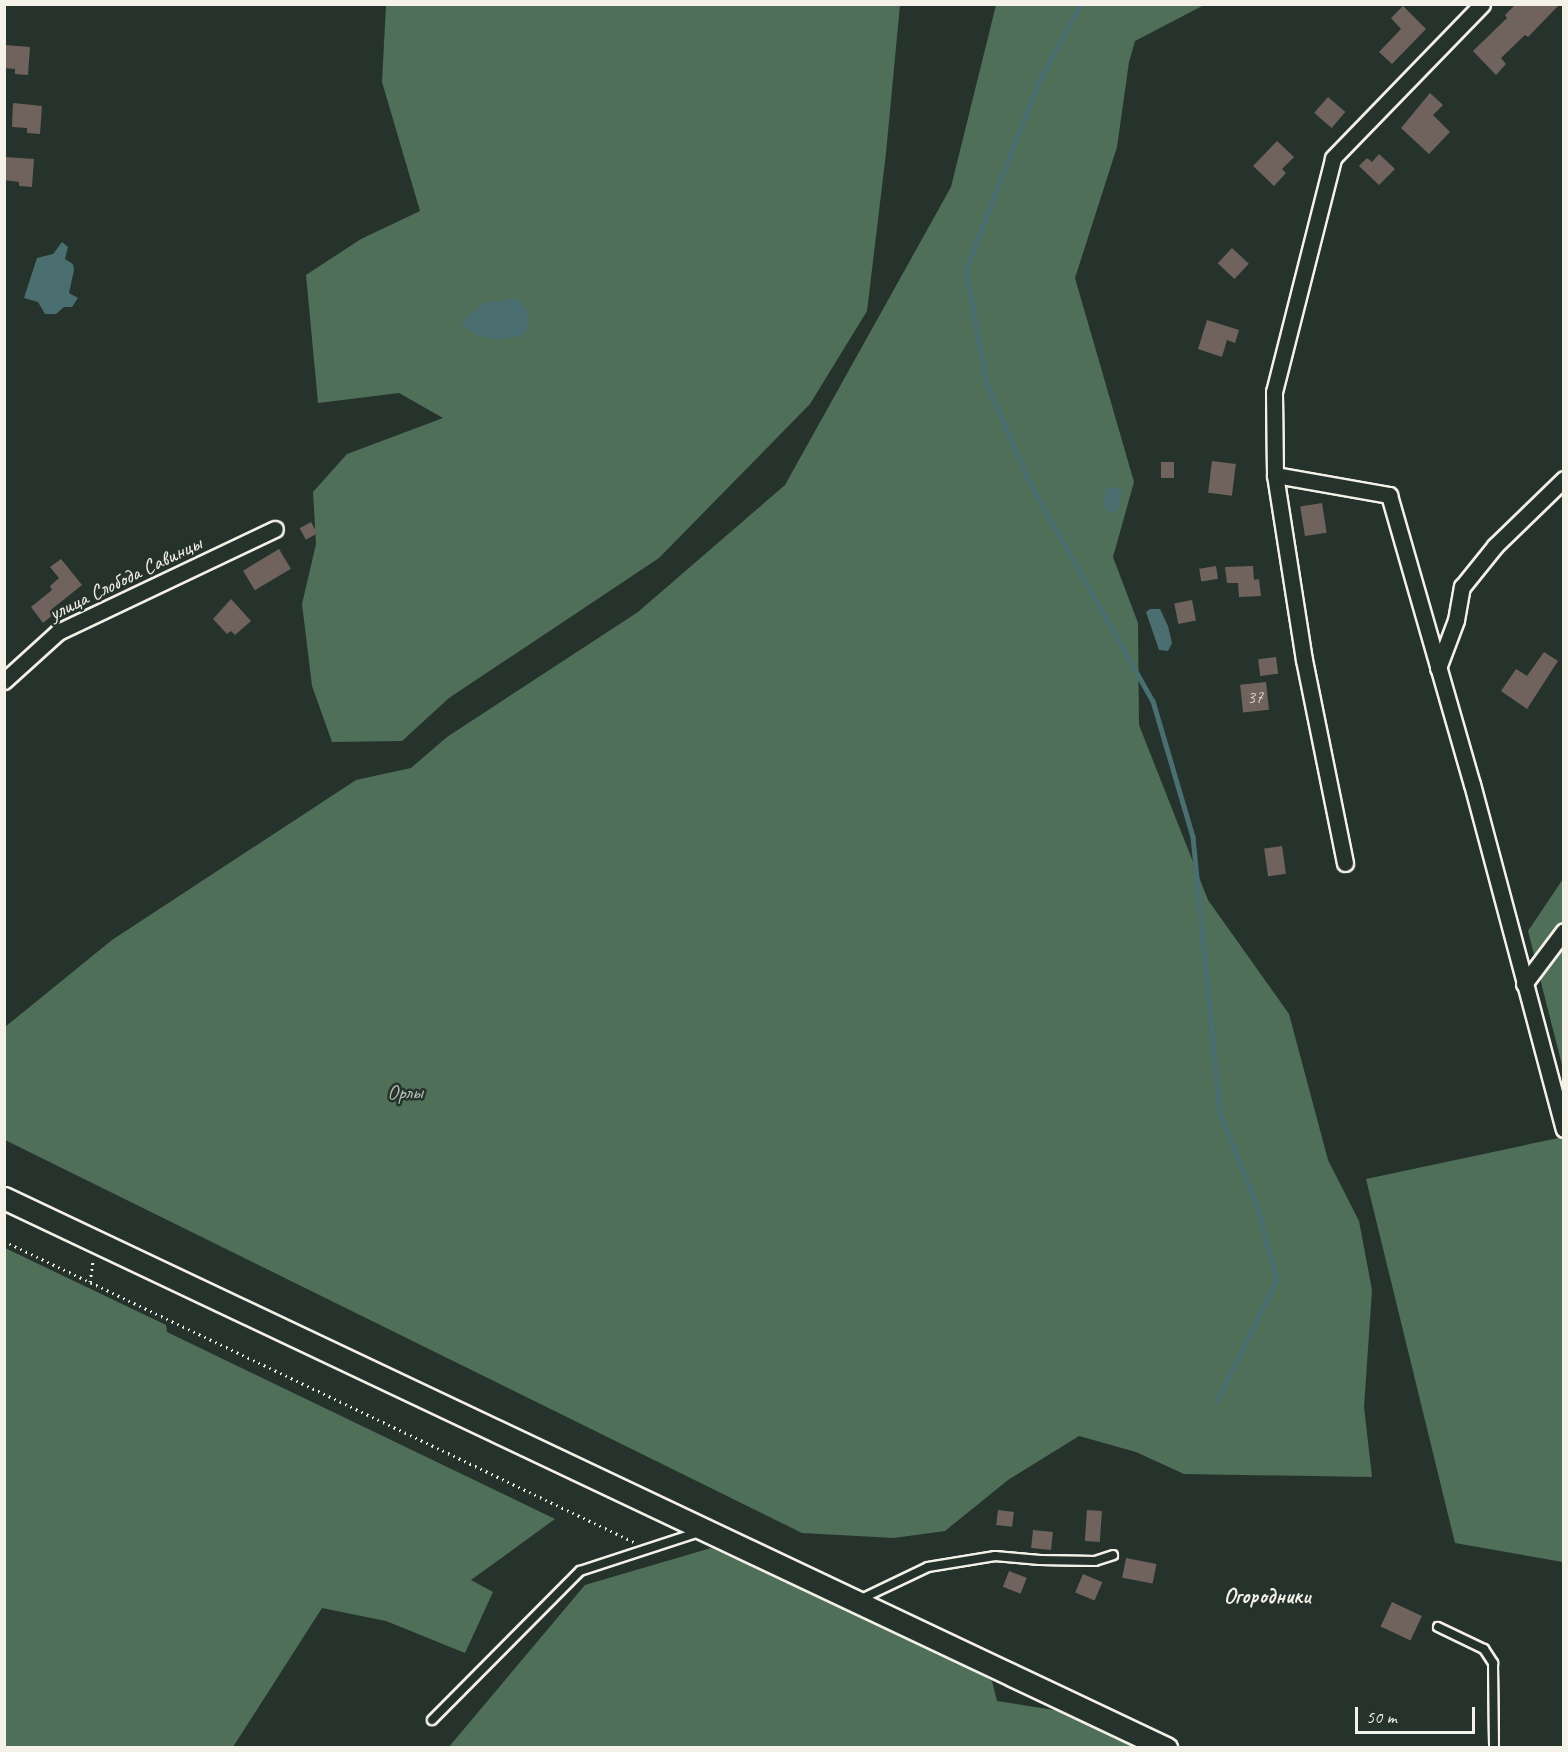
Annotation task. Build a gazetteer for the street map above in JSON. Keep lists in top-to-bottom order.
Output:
{
  "streets": {
    "street": ["улица Слобода Савинцы"]
  },
  "districts": ["Огородники"],
  "parks": ["Орлы"],
  "house_numbers": ["37"],
  "scale_bar": "50 m"
}
